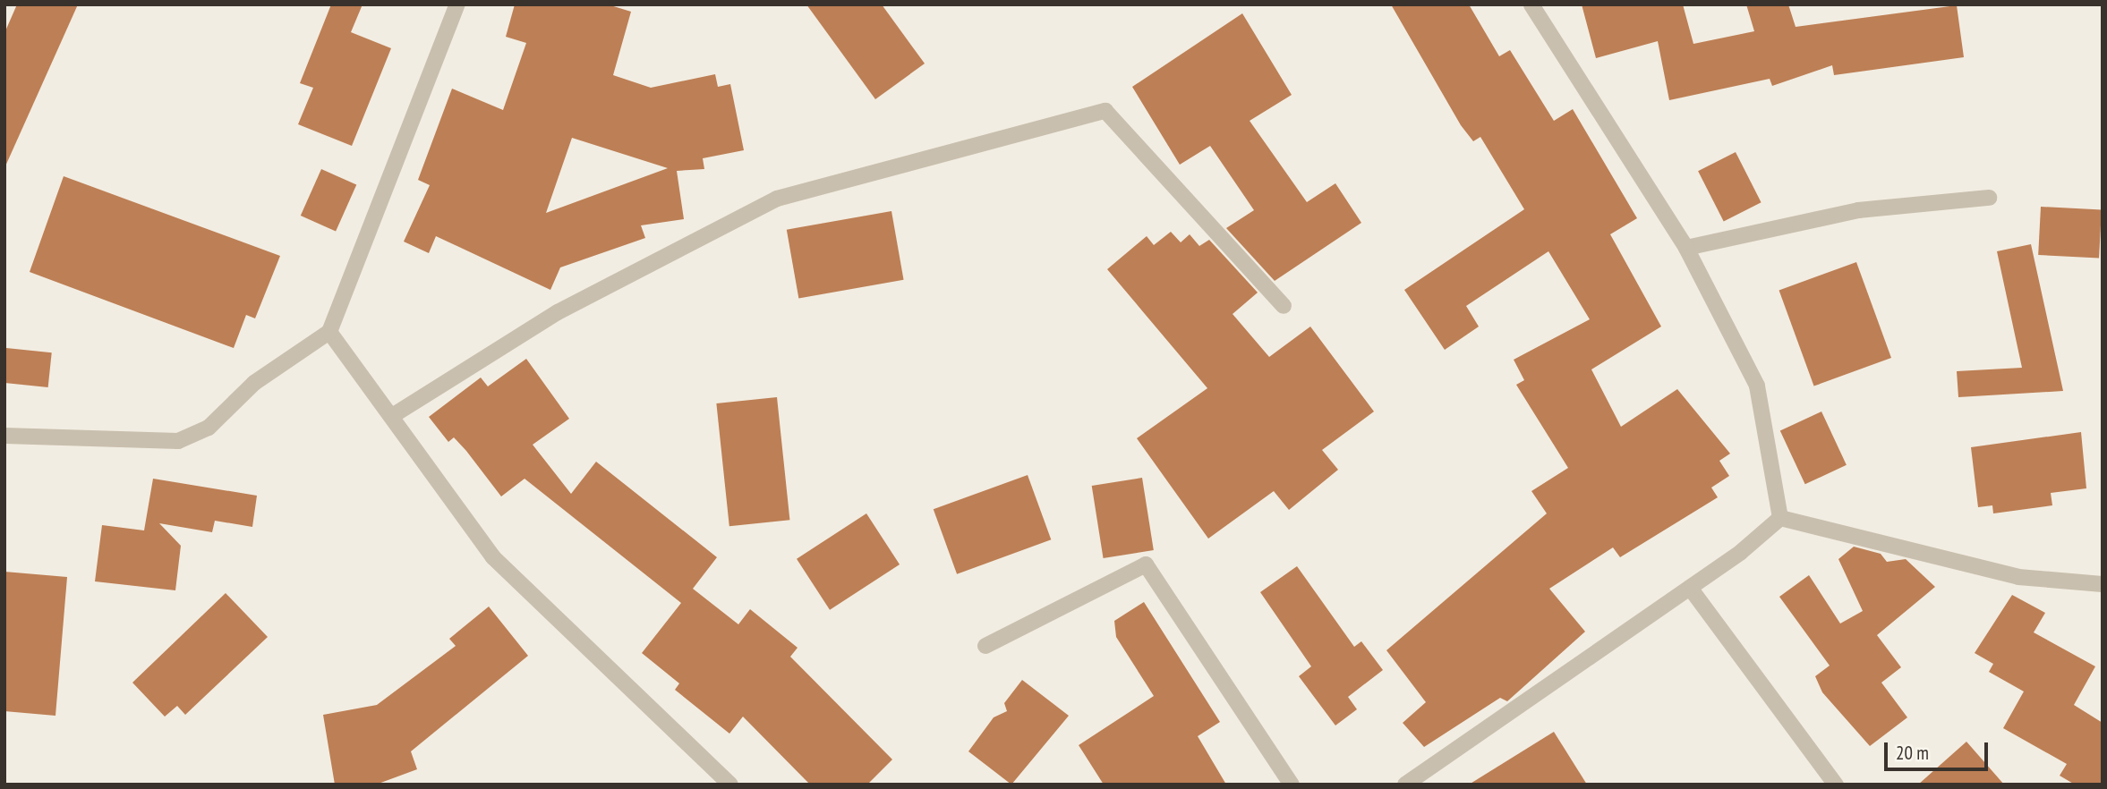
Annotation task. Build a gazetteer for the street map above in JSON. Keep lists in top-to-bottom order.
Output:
{
  "scale_bar": "20 m"
}
